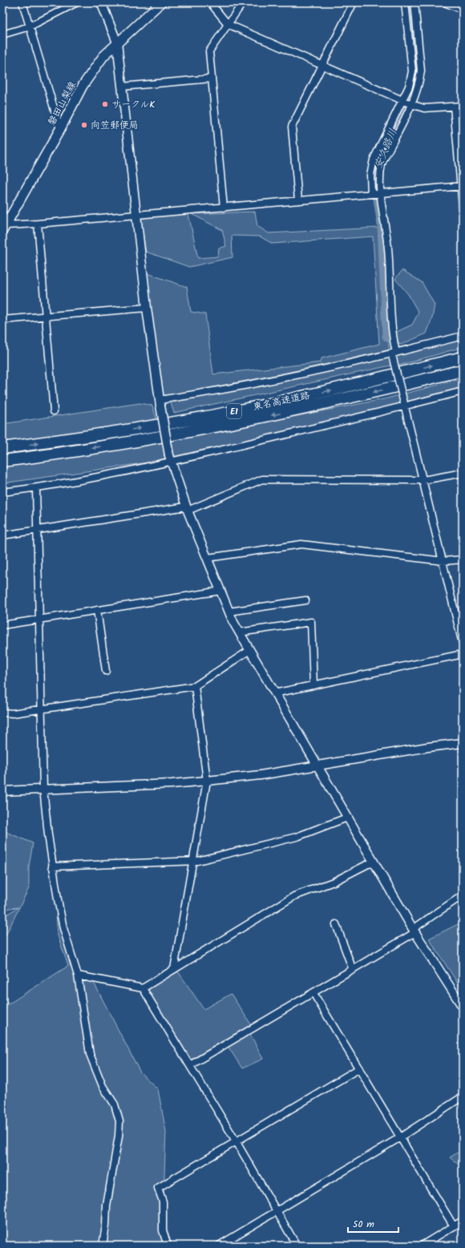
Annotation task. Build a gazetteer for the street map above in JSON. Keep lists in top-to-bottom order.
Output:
{
  "streets": {
    "highway": ["東名高速道路", "E1"],
    "main road": ["磐田山梨線"]
  },
  "water": ["安久路川"],
  "places": ["サークルK", "向笠郵便局"],
  "scale_bar": "50 m"
}
